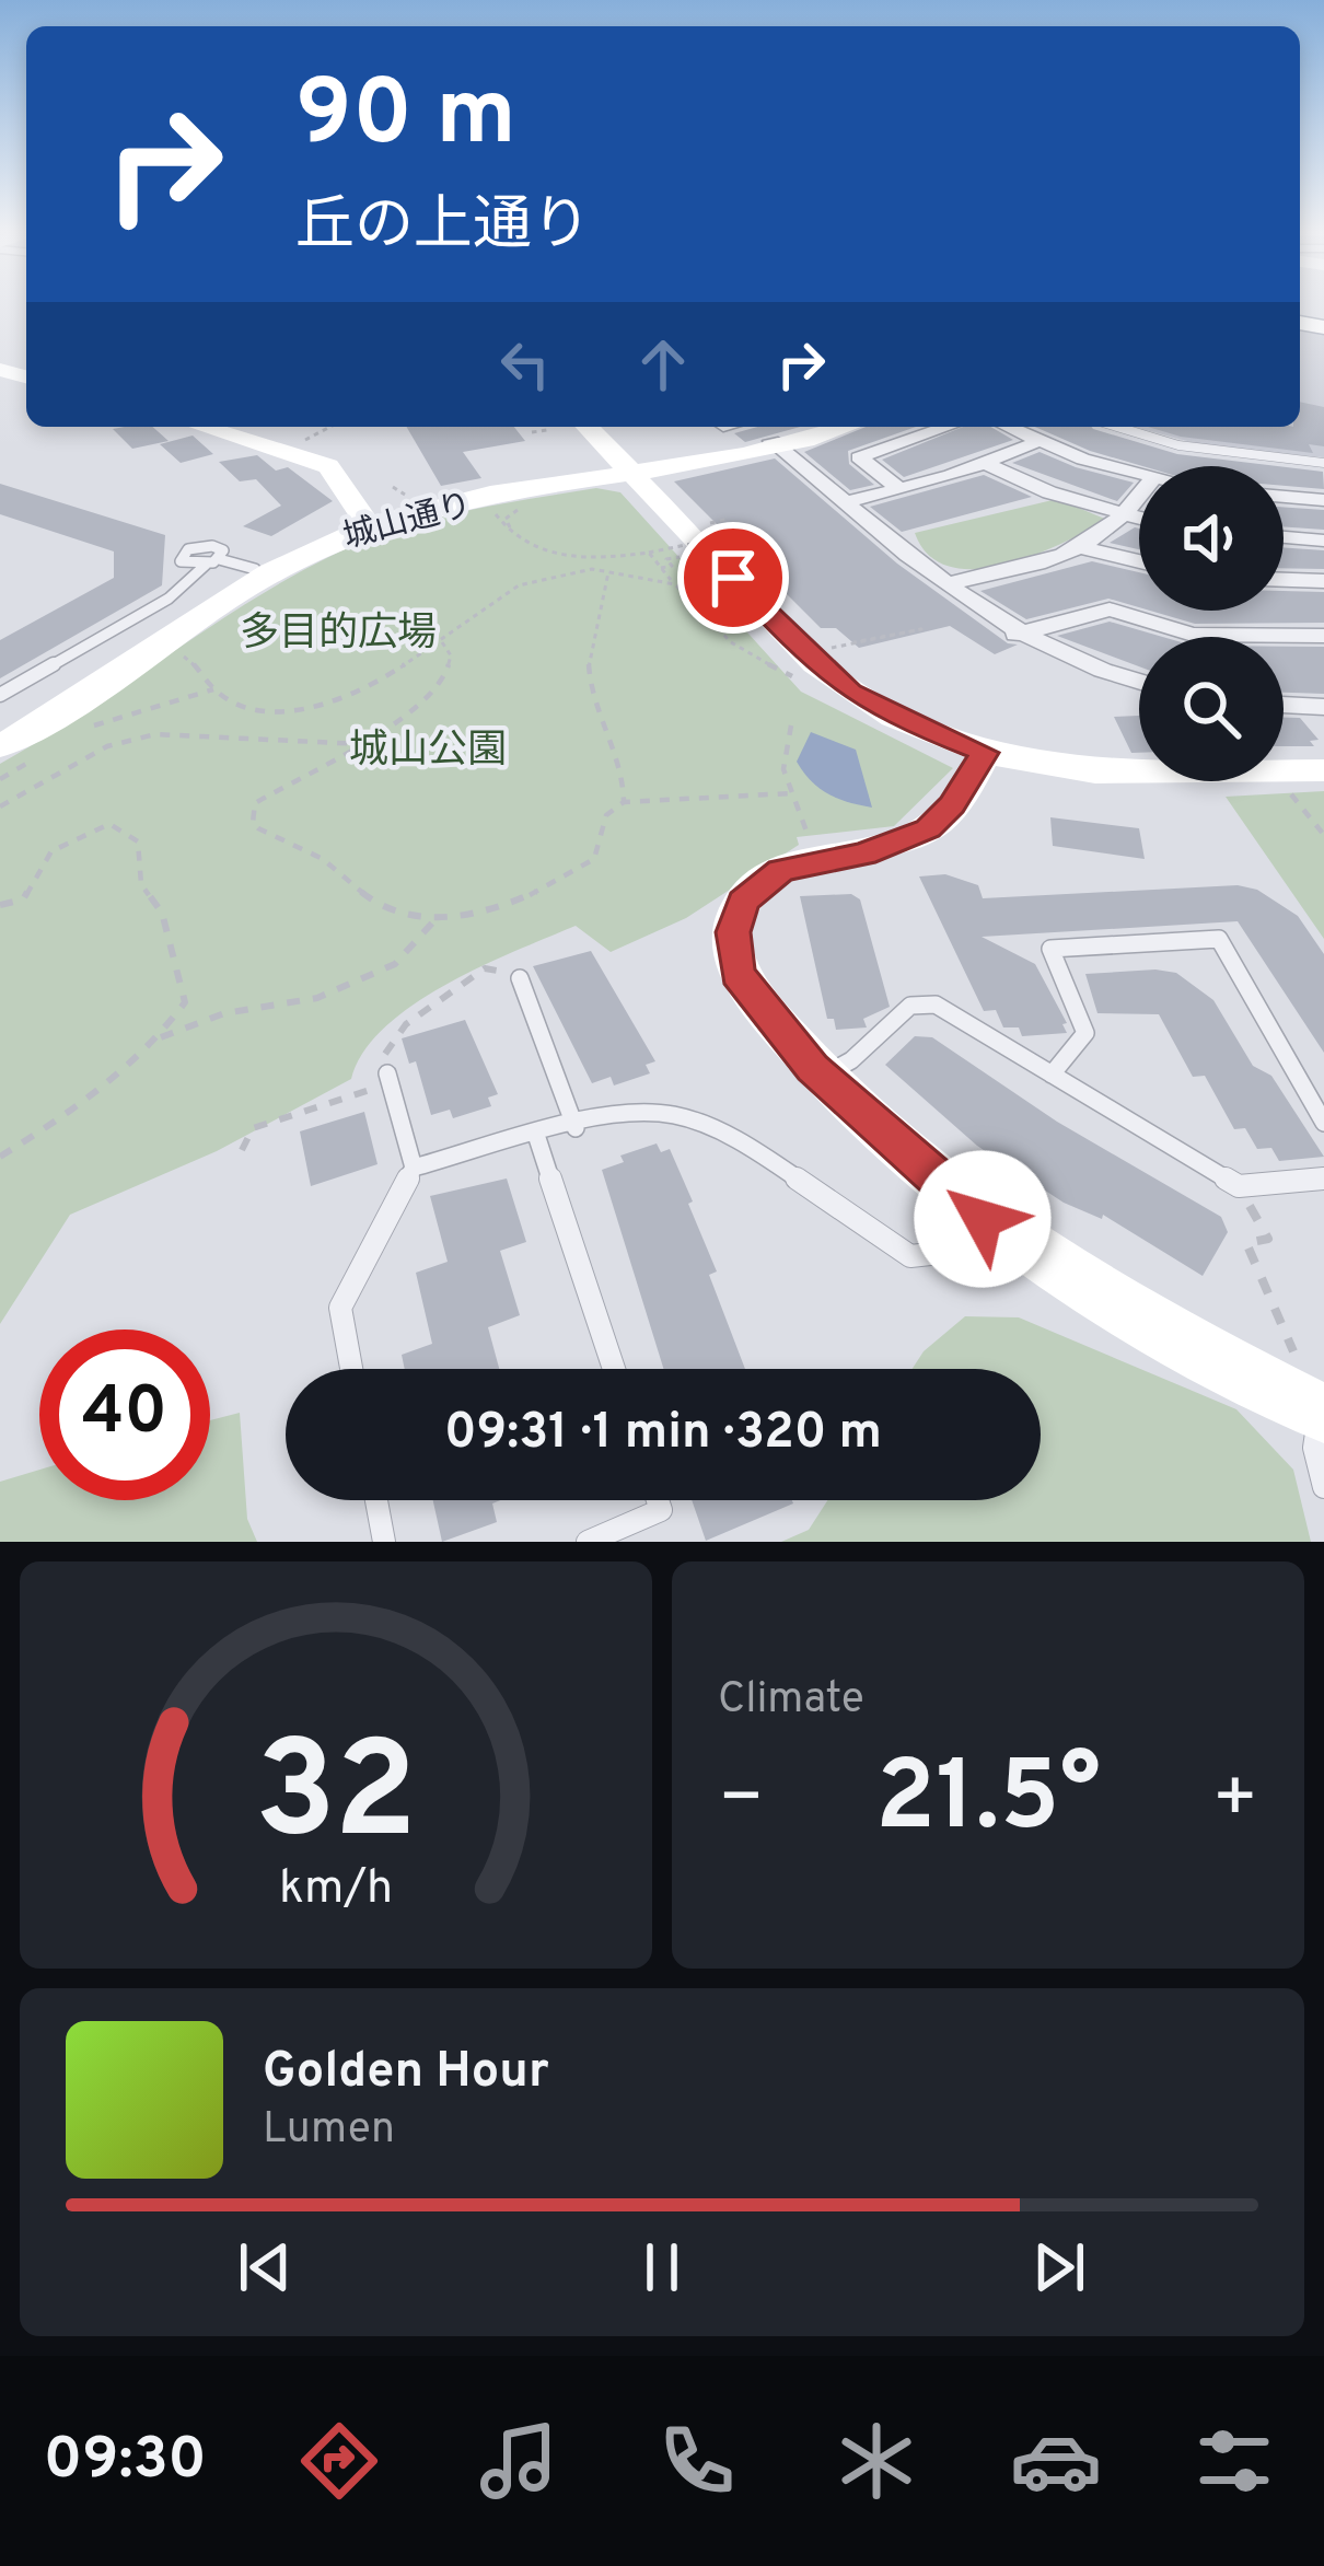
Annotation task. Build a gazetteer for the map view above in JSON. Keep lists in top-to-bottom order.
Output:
{
  "streets": {
    "street": ["城山通り"]
  },
  "parks": ["多目的広場", "城山公園"],
  "page": {
    "turn": ["90 m", "丘の上通り"],
    "limit": "40",
    "trip": "09:31 · 1 min · 320 m",
    "tile": "Climate",
    "heat": ["−", "21.5°", "+"],
    "song": ["Golden Hour", "Lumen"],
    "tabs": "09:30",
    "gauge": ["32", "km/h"]
  }
}
